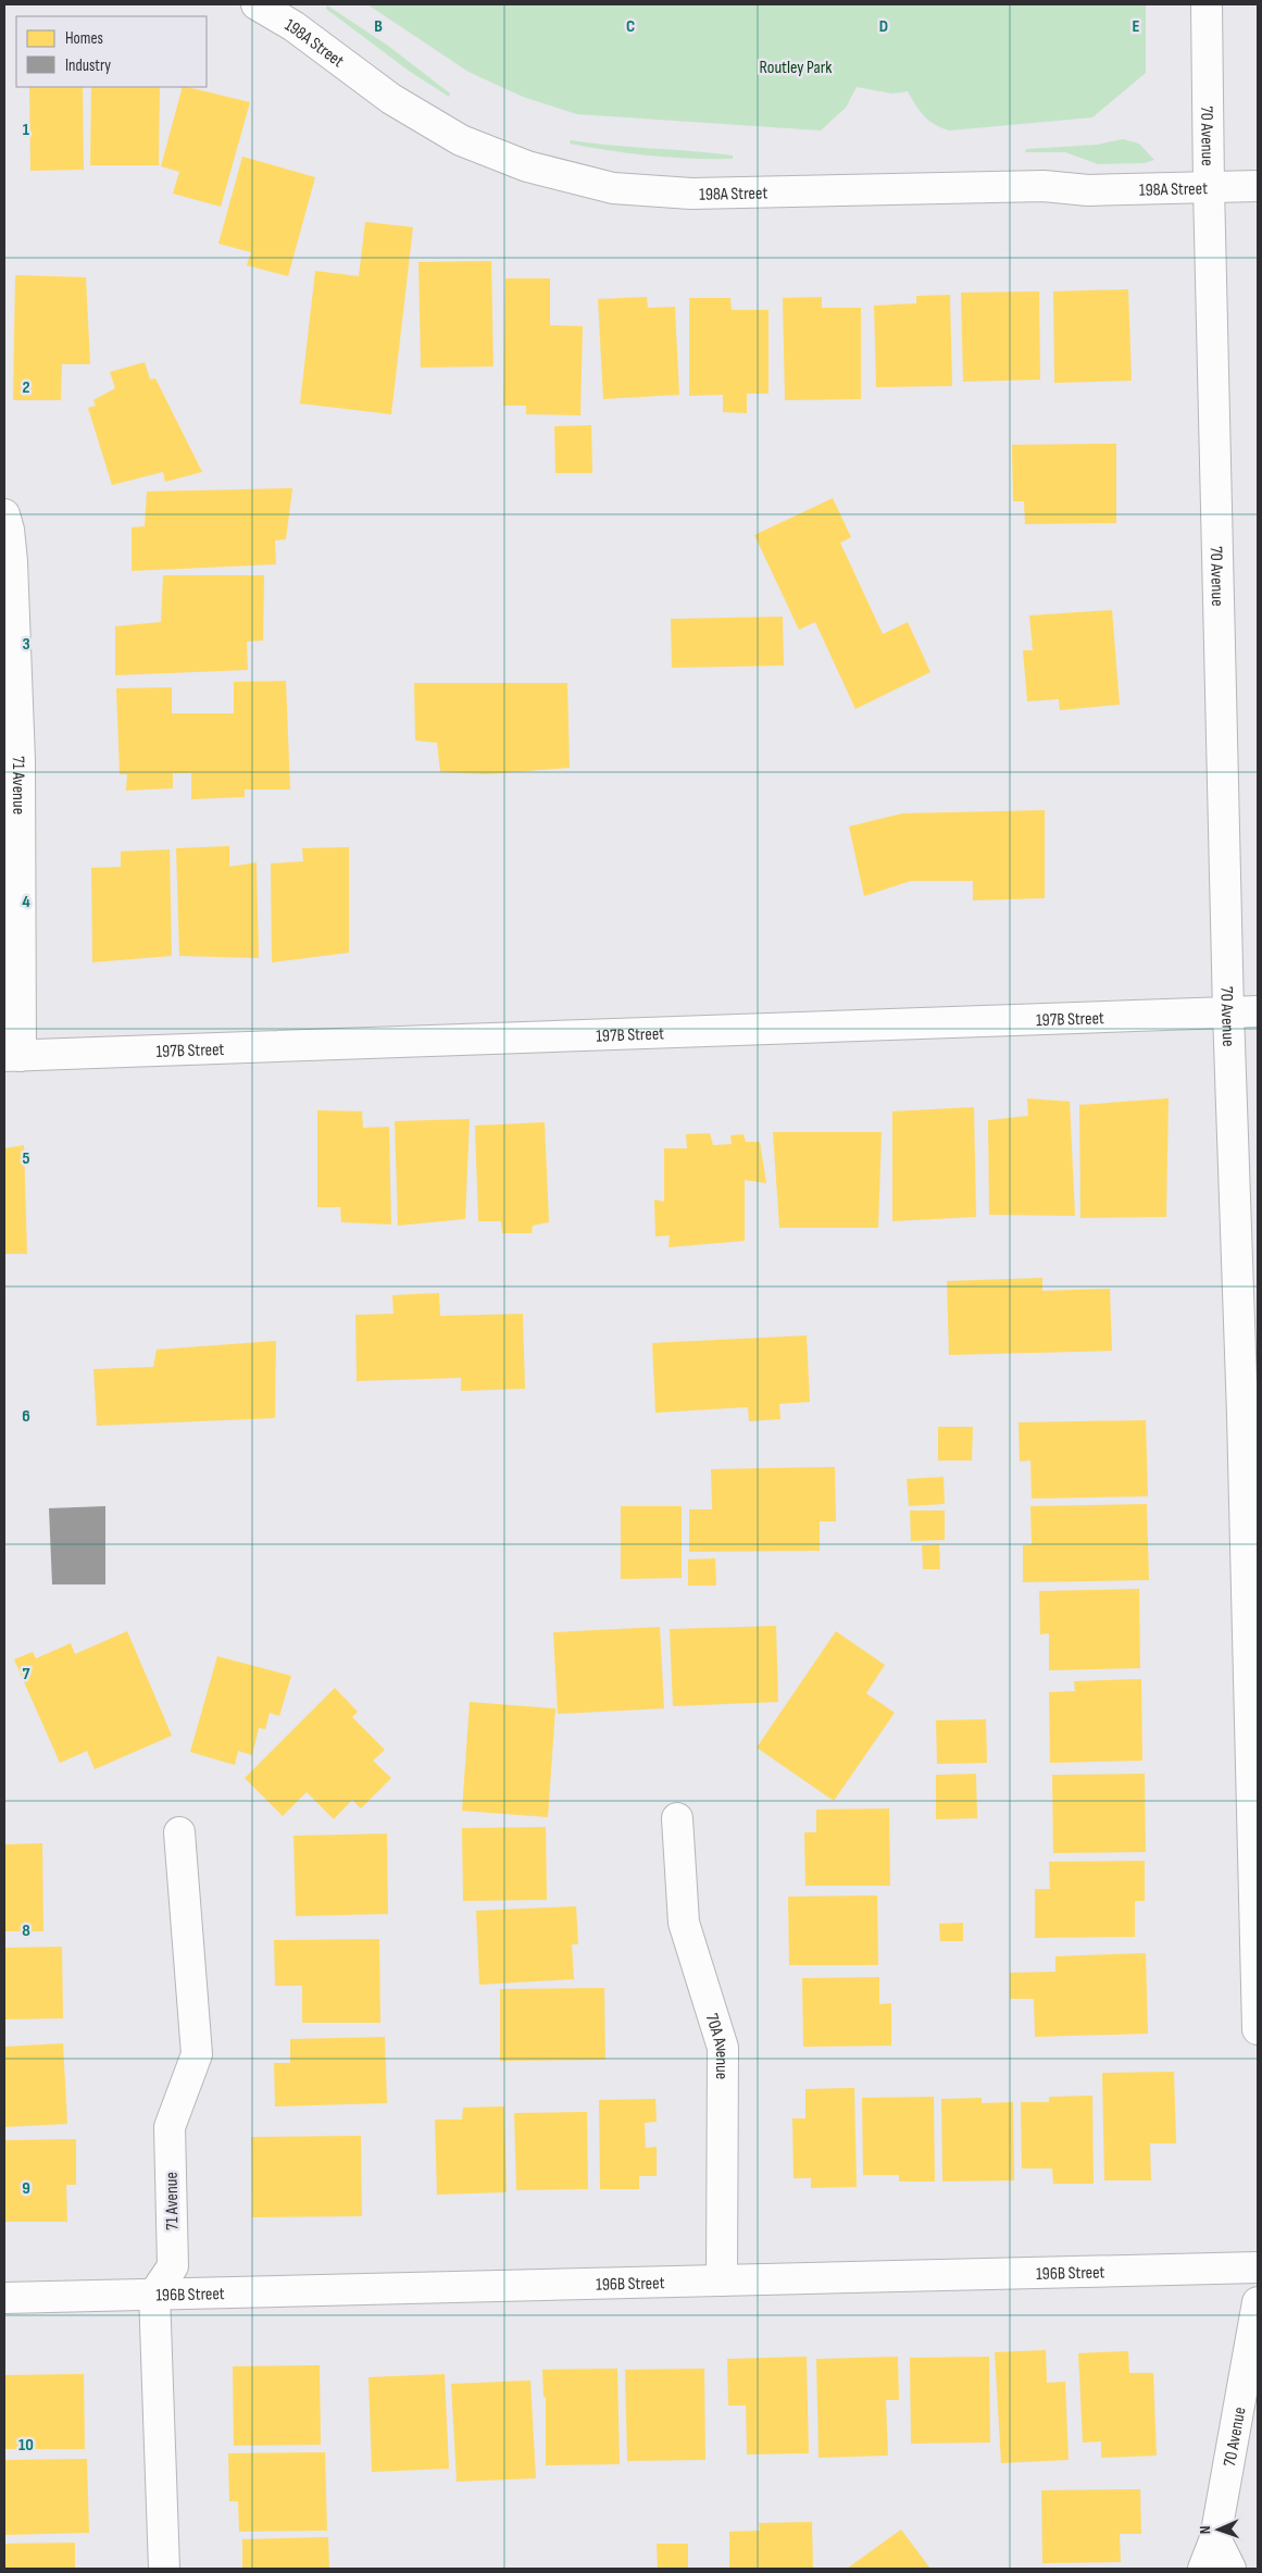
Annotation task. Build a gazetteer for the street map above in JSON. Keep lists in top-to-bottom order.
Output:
{
  "streets": {
    "street": [
      "198A Street",
      "70 Avenue",
      "71 Avenue",
      "197B Street",
      "70A Avenue",
      "196B Street"
    ]
  },
  "crossings": [
    ["198A Street", "70 Avenue"],
    ["70 Avenue", "197B Street"],
    ["71 Avenue", "197B Street"],
    ["71 Avenue", "196B Street"],
    ["70A Avenue", "196B Street"]
  ],
  "parks": ["Routley Park"],
  "legend": ["Homes", "Industry"],
  "north": "left",
  "grid": {
    "columns": [
      "B",
      "C",
      "D",
      "E"
    ],
    "rows": [
      "1",
      "2",
      "3",
      "4",
      "5",
      "6",
      "7",
      "8",
      "9",
      "10"
    ]
  }
}
